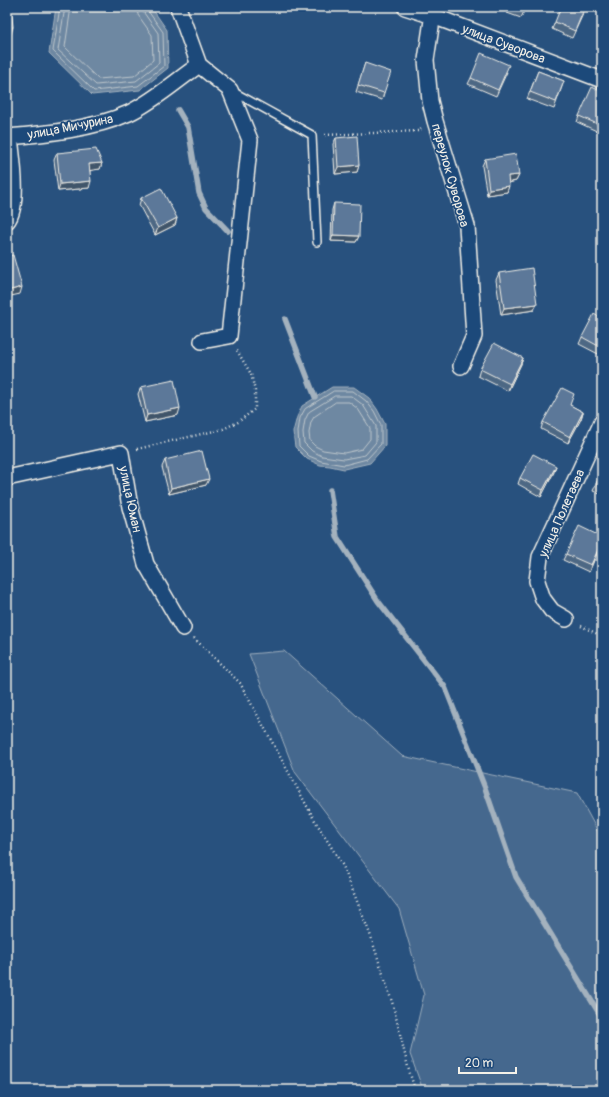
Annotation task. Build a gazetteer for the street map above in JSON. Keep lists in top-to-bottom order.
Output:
{
  "streets": {
    "street": [
      "улица Суворова",
      "улица Мичурина",
      "переулок Суворова",
      "улица Юман",
      "улица Полетаева"
    ]
  },
  "crossings": [
    ["улица Суворова", "переулок Суворова"]
  ],
  "scale_bar": "20 m"
}
